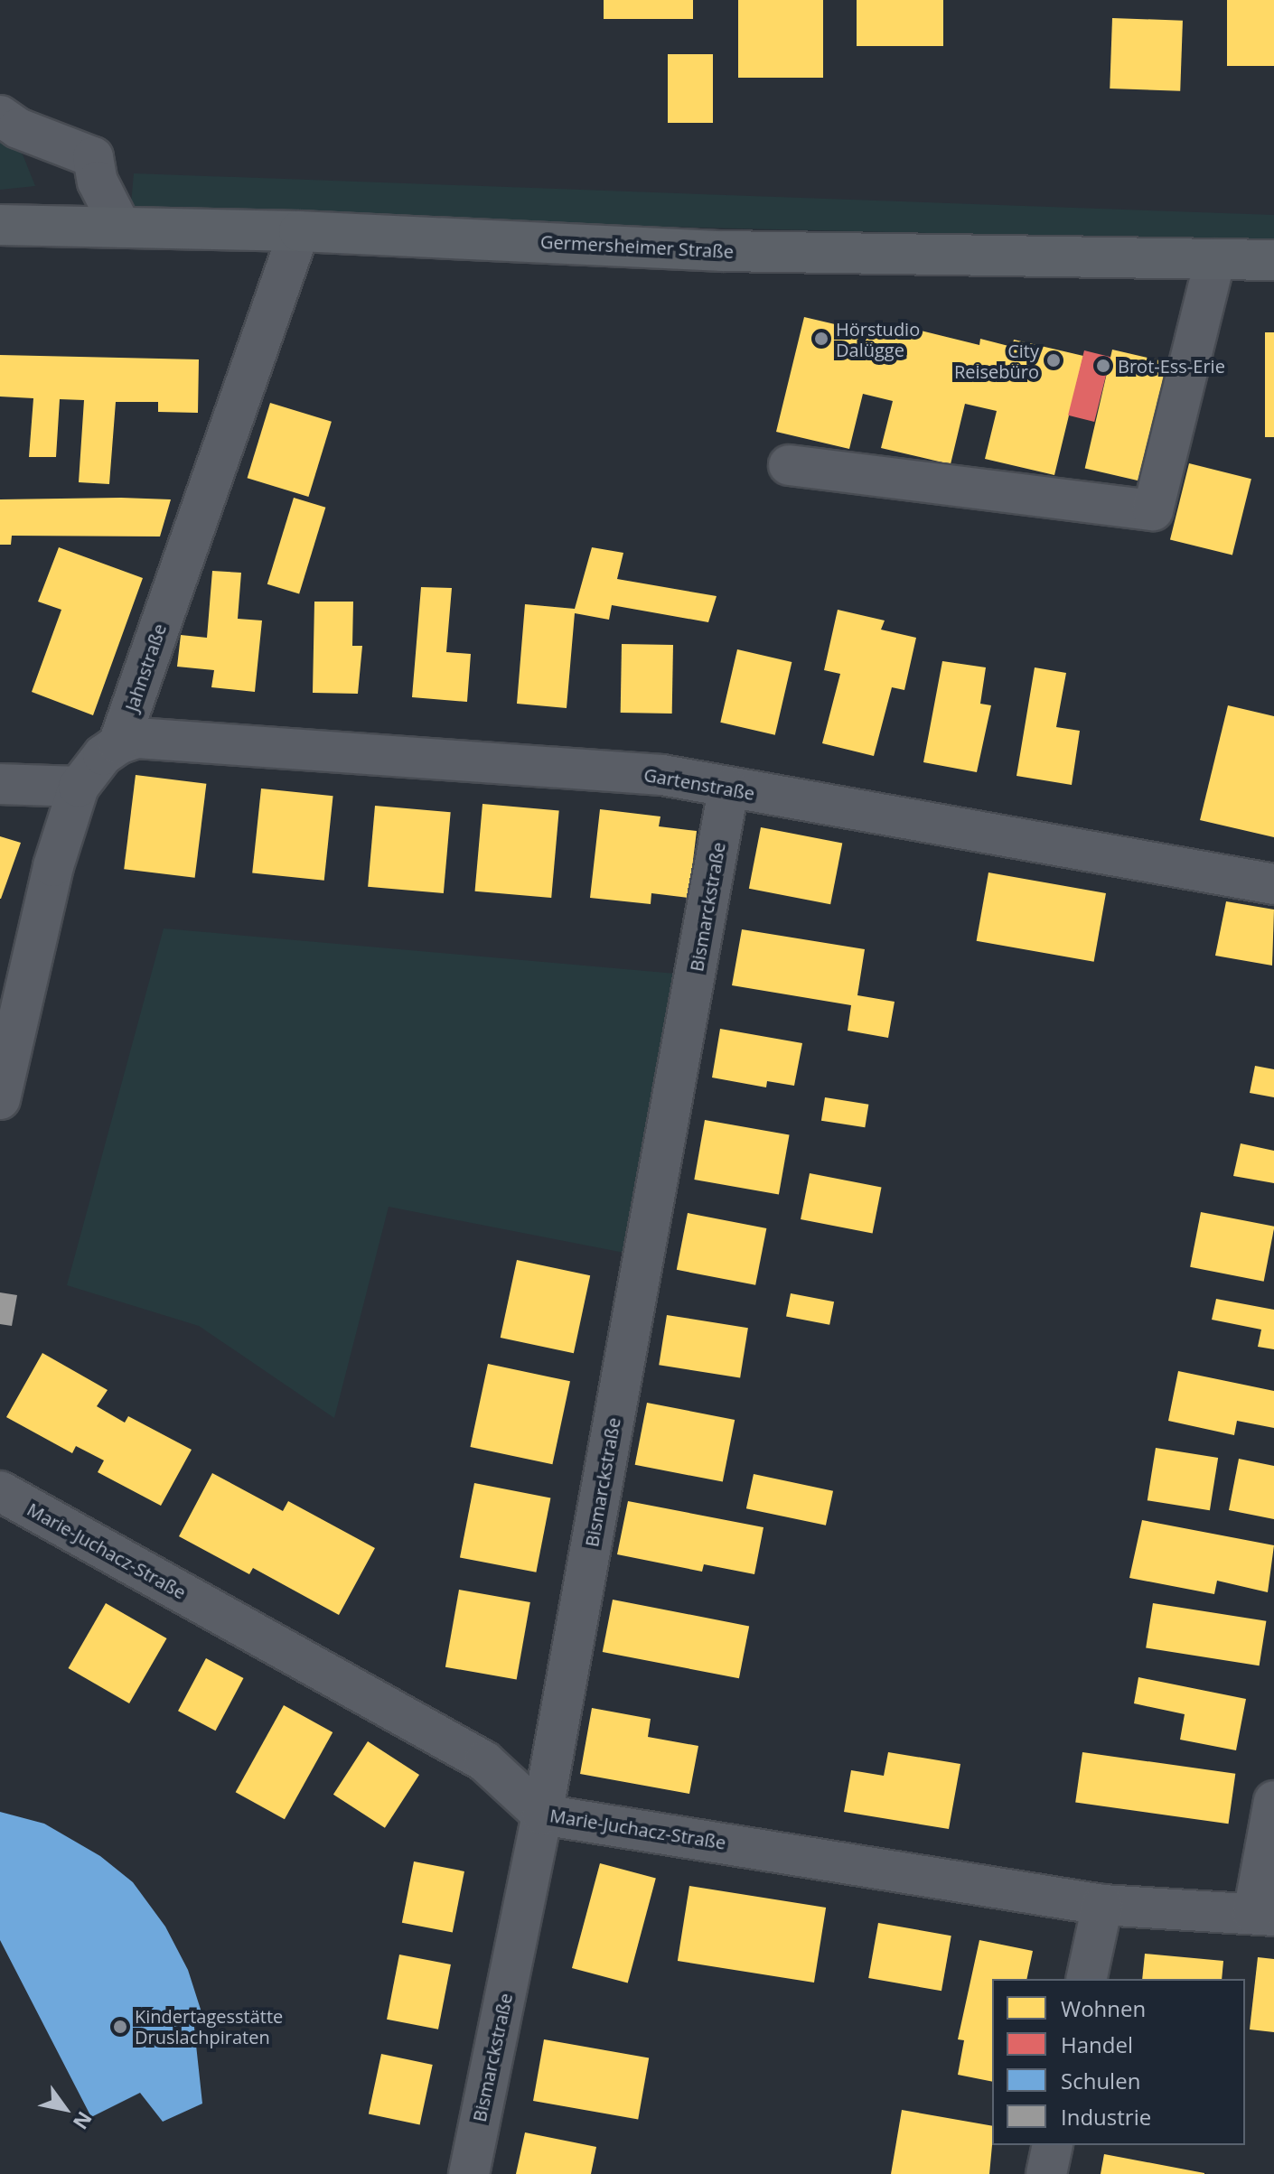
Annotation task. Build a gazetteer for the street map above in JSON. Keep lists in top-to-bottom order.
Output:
{
  "streets": {
    "main road": ["Germersheimer Straße"],
    "street": [
      "Jahnstraße",
      "Gartenstraße",
      "Bismarckstraße",
      "Marie-Juchacz-Straße"
    ]
  },
  "crossings": [
    ["Germersheimer Straße", "Jahnstraße"],
    ["Jahnstraße", "Gartenstraße"],
    ["Gartenstraße", "Bismarckstraße"],
    ["Bismarckstraße", "Marie-Juchacz-Straße"]
  ],
  "places": [
    "Hörstudio Dalügge",
    "City Reisebüro",
    "Brot-Ess-Erie",
    "Kindertagesstätte Druslachpiraten"
  ],
  "legend": [
    "Wohnen",
    "Handel",
    "Schulen",
    "Industrie"
  ],
  "north": "bottom right"
}
